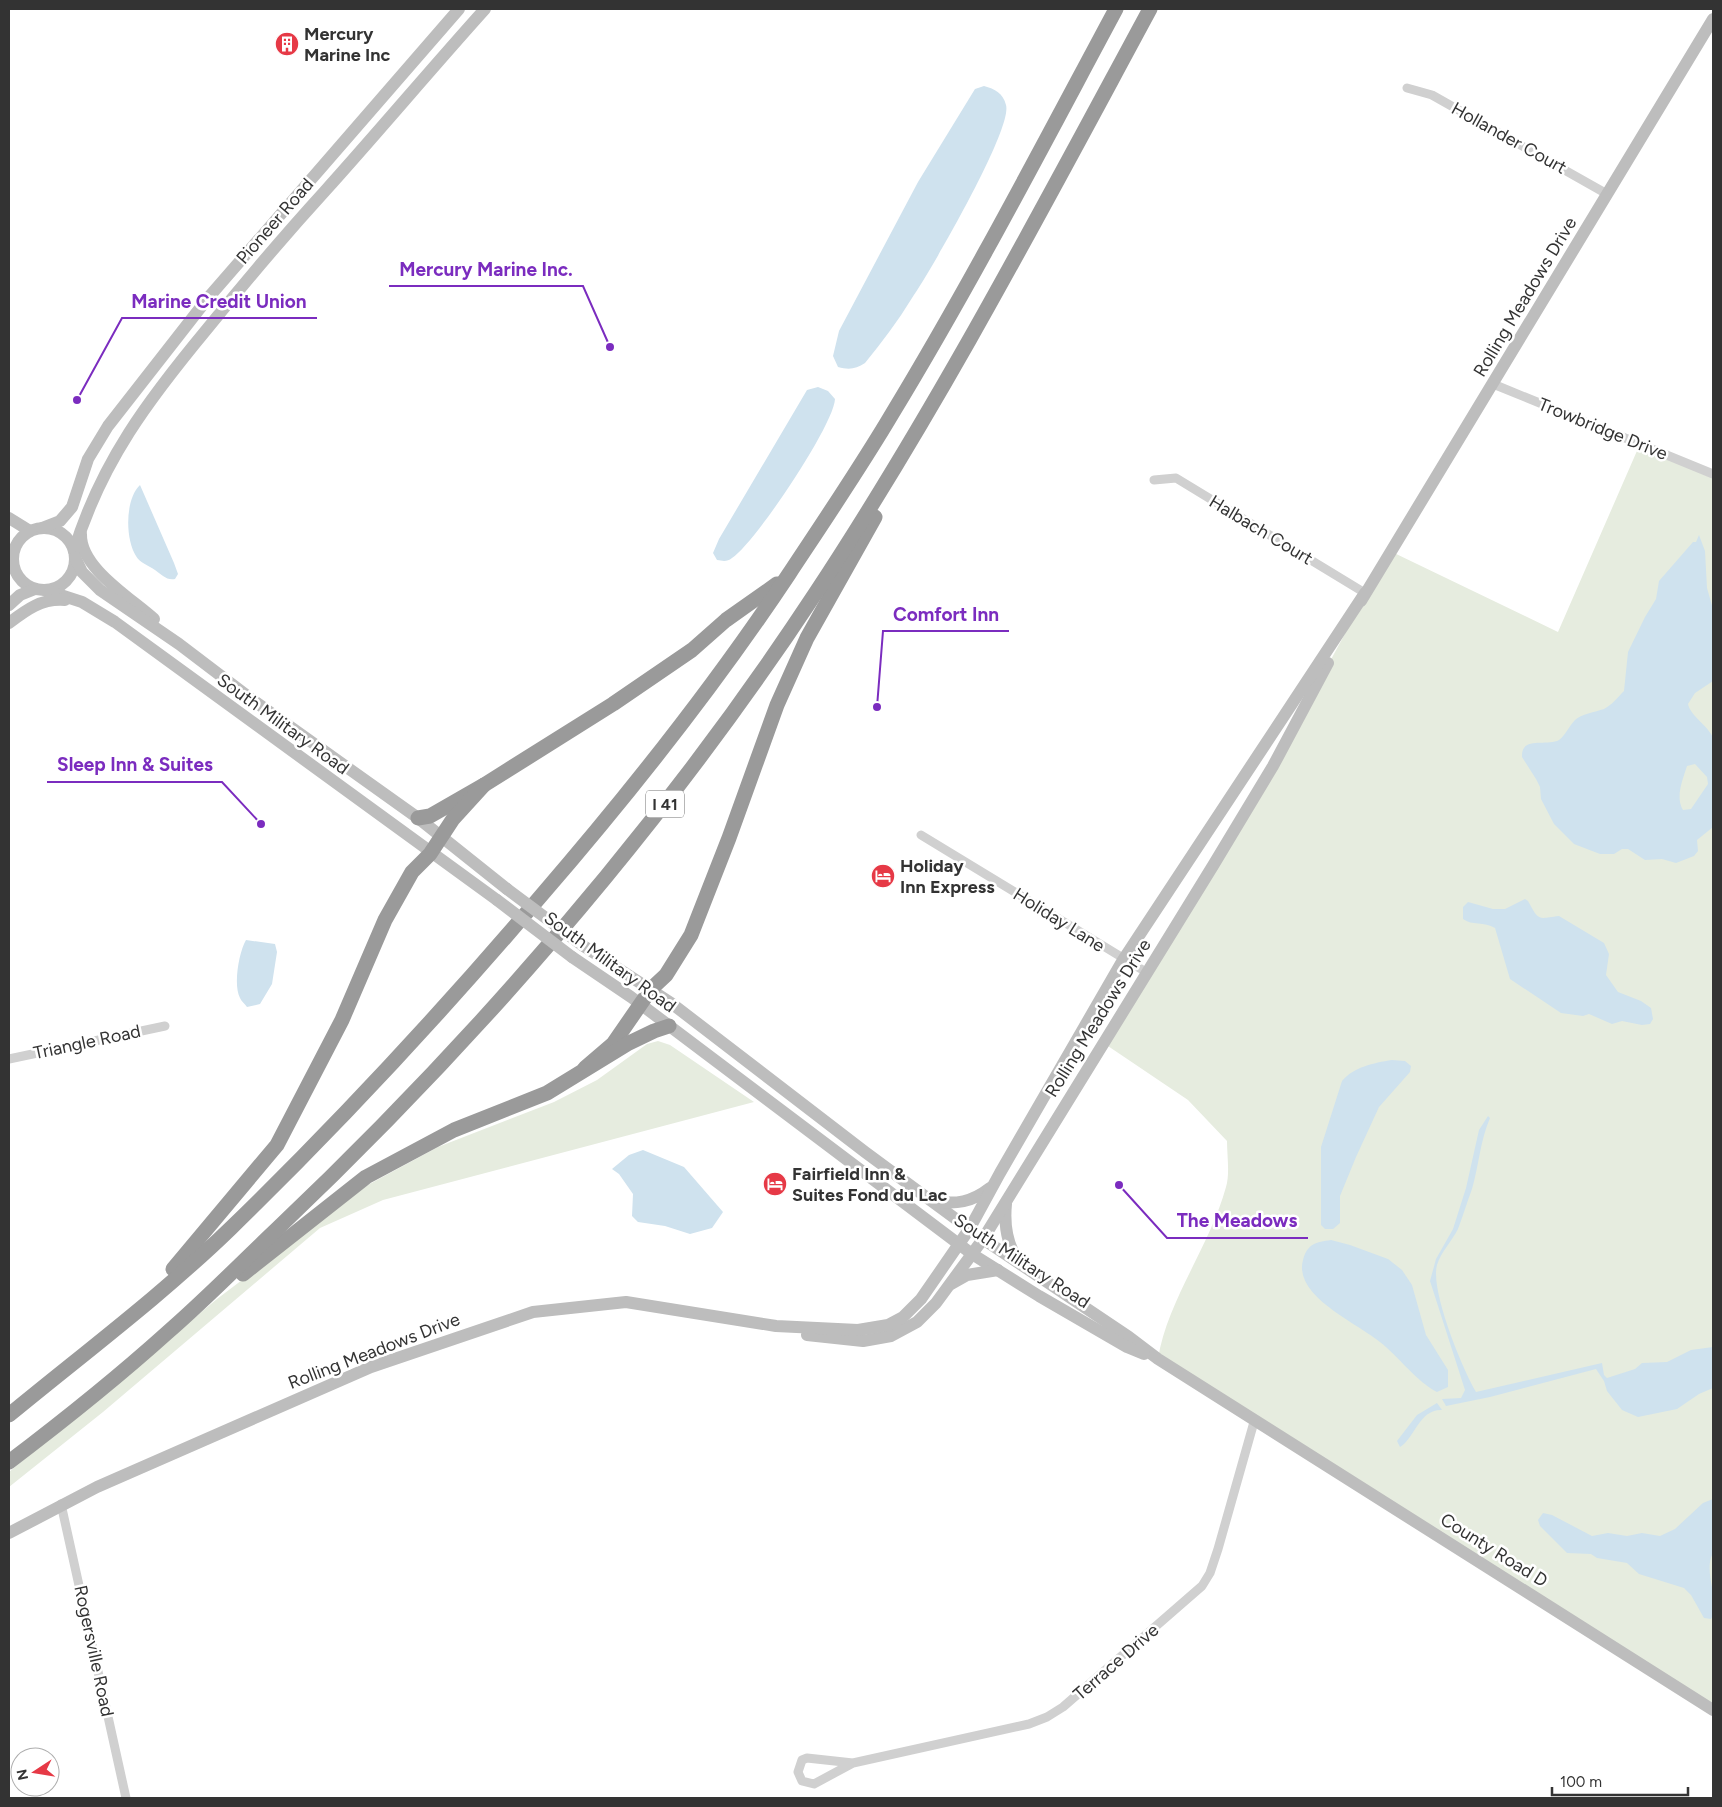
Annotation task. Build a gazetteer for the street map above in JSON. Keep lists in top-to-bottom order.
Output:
{
  "streets": {
    "highway": ["I 41"],
    "main road": [
      "Pioneer Road",
      "Rolling Meadows Drive",
      "South Military Road",
      "County Road D"
    ],
    "street": [
      "Hollander Court",
      "Trowbridge Drive",
      "Halbach Court",
      "Holiday Lane",
      "Triangle Road",
      "Rogersville Road",
      "Terrace Drive"
    ]
  },
  "crossings": [
    ["Hollander Court", "Rolling Meadows Drive"],
    ["Pioneer Road", "South Military Road"],
    ["Rolling Meadows Drive", "Trowbridge Drive"],
    ["Rolling Meadows Drive", "Halbach Court"],
    ["Rolling Meadows Drive", "South Military Road"],
    ["Rolling Meadows Drive", "Holiday Lane"],
    ["Rolling Meadows Drive", "Rogersville Road"],
    ["South Military Road", "County Road D"],
    ["South Military Road", "Terrace Drive"],
    ["County Road D", "Terrace Drive"]
  ],
  "places": {
    "building": ["Mercury Marine Inc"],
    "other": [
      "Mercury Marine Inc.",
      "Marine Credit Union",
      "Comfort Inn",
      "Sleep Inn & Suites",
      "The Meadows"
    ],
    "hotel": ["Holiday Inn Express", "Fairfield Inn & Suites Fond du Lac"]
  },
  "scale_bar": "100 m",
  "north": "left"
}
